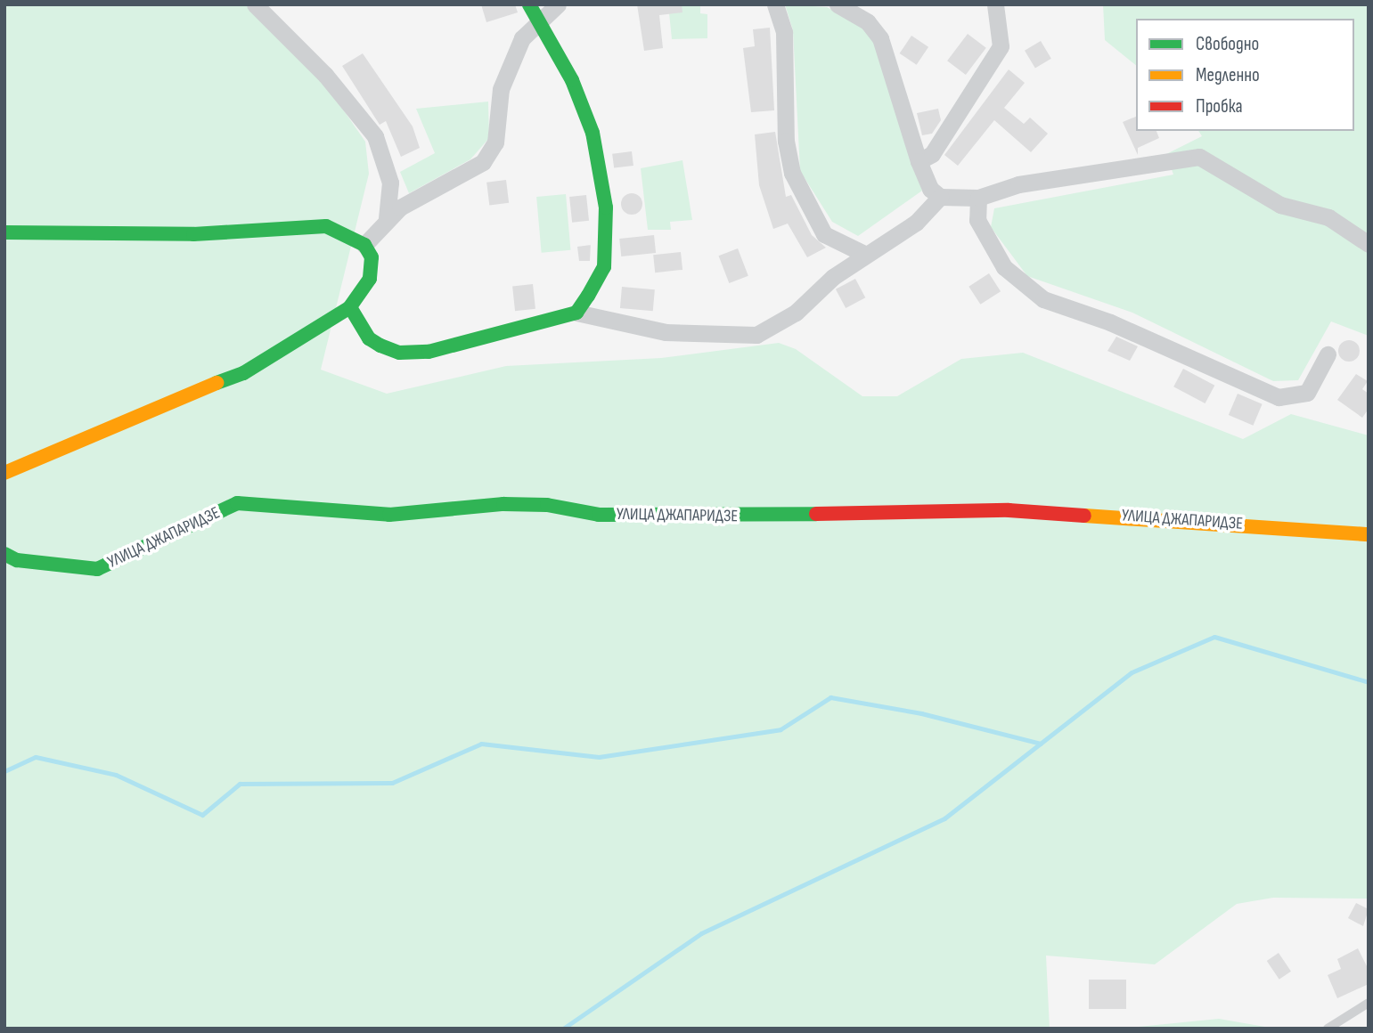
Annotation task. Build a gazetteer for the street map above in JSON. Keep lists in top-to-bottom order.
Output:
{
  "streets": {
    "street": ["УЛИЦА ДЖАПАРИДЗЕ"]
  },
  "legend": ["Свободно", "Медленно", "Пробка"]
}
